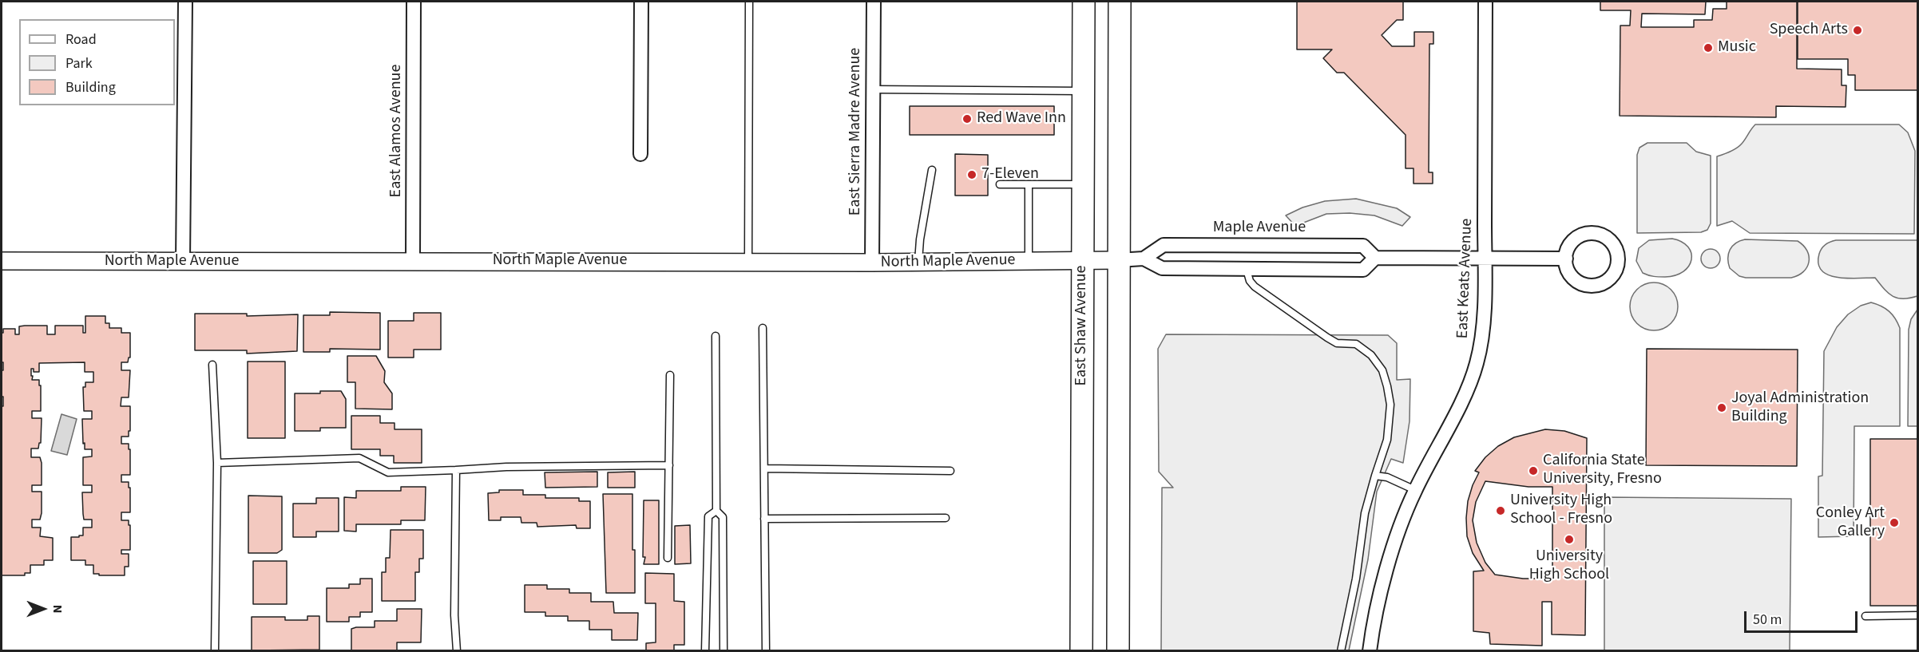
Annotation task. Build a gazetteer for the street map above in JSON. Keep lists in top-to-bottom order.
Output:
{
  "streets": {
    "main road": ["East Shaw Avenue"],
    "street": [
      "East Alamos Avenue",
      "East Sierra Madre Avenue",
      "Maple Avenue",
      "North Maple Avenue",
      "East Keats Avenue"
    ]
  },
  "crossings": [
    ["East Alamos Avenue", "North Maple Avenue"],
    ["East Sierra Madre Avenue", "North Maple Avenue"],
    ["North Maple Avenue", "East Shaw Avenue"]
  ],
  "places": [
    "Speech Arts",
    "Music",
    "Red Wave Inn",
    "7-Eleven",
    "Joyal Administration Building",
    "California State University, Fresno",
    "University High School - Fresno",
    "Conley Art Gallery",
    "University High School"
  ],
  "legend": ["Road", "Park", "Building"],
  "scale_bar": "50 m",
  "north": "right"
}
